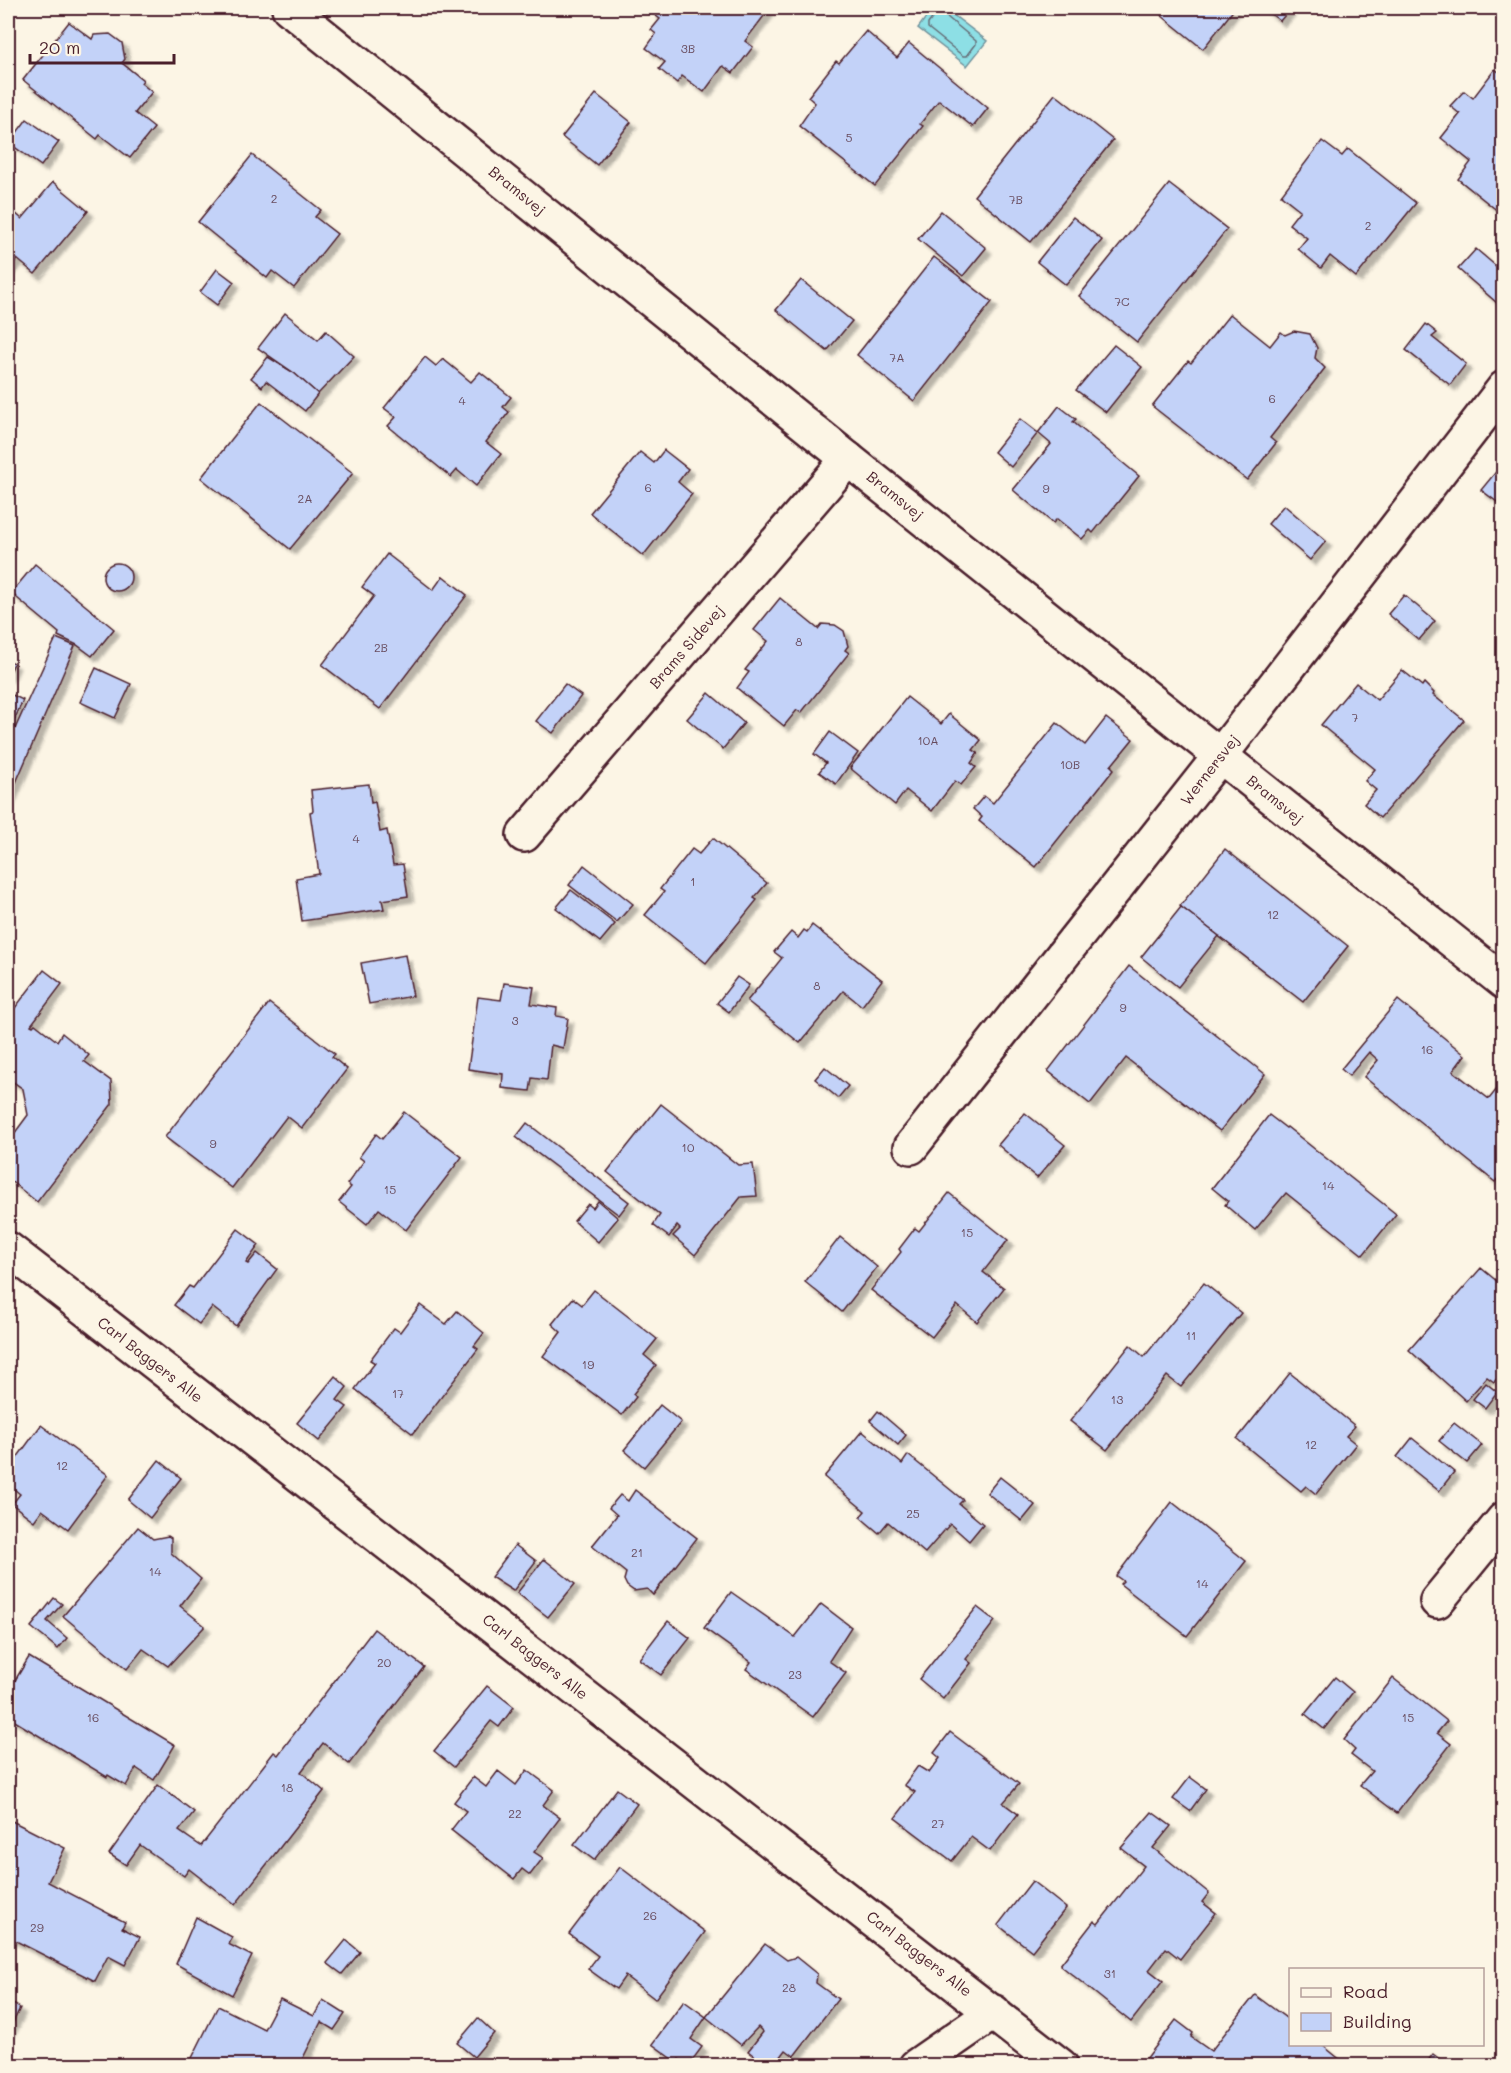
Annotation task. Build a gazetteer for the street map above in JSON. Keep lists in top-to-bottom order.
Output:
{
  "streets": {
    "street": [
      "Bramsvej",
      "Brams Sidevej",
      "Wernersvej",
      "Carl Baggers Alle"
    ]
  },
  "crossings": [
    ["Bramsvej", "Brams Sidevej"],
    ["Bramsvej", "Wernersvej"]
  ],
  "house_numbers": [
    "3B",
    "5",
    "2",
    "7B",
    "2",
    "7C",
    "7A",
    "6",
    "4",
    "6",
    "9",
    "2A",
    "8",
    "2B",
    "7",
    "10A",
    "10B",
    "4",
    "1",
    "12",
    "8",
    "9",
    "3",
    "16",
    "9",
    "10",
    "14",
    "15",
    "15",
    "11",
    "19",
    "17",
    "13",
    "12",
    "12",
    "25",
    "21",
    "14",
    "14",
    "20",
    "23",
    "16",
    "15",
    "18",
    "22",
    "27",
    "26",
    "29",
    "31",
    "28"
  ],
  "legend": ["Road", "Building"],
  "scale_bar": "20 m"
}
